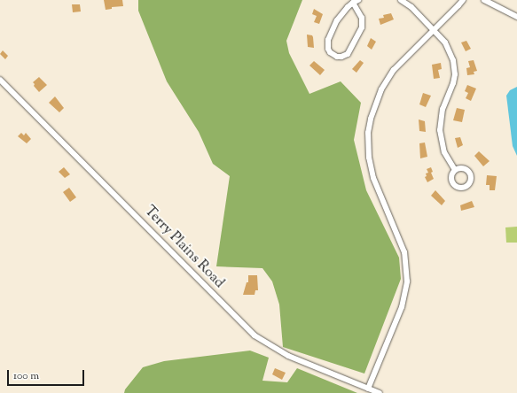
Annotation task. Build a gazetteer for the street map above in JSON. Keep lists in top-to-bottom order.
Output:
{
  "streets": {
    "street": ["Terry Plains Road"]
  },
  "scale_bar": "100 m"
}
